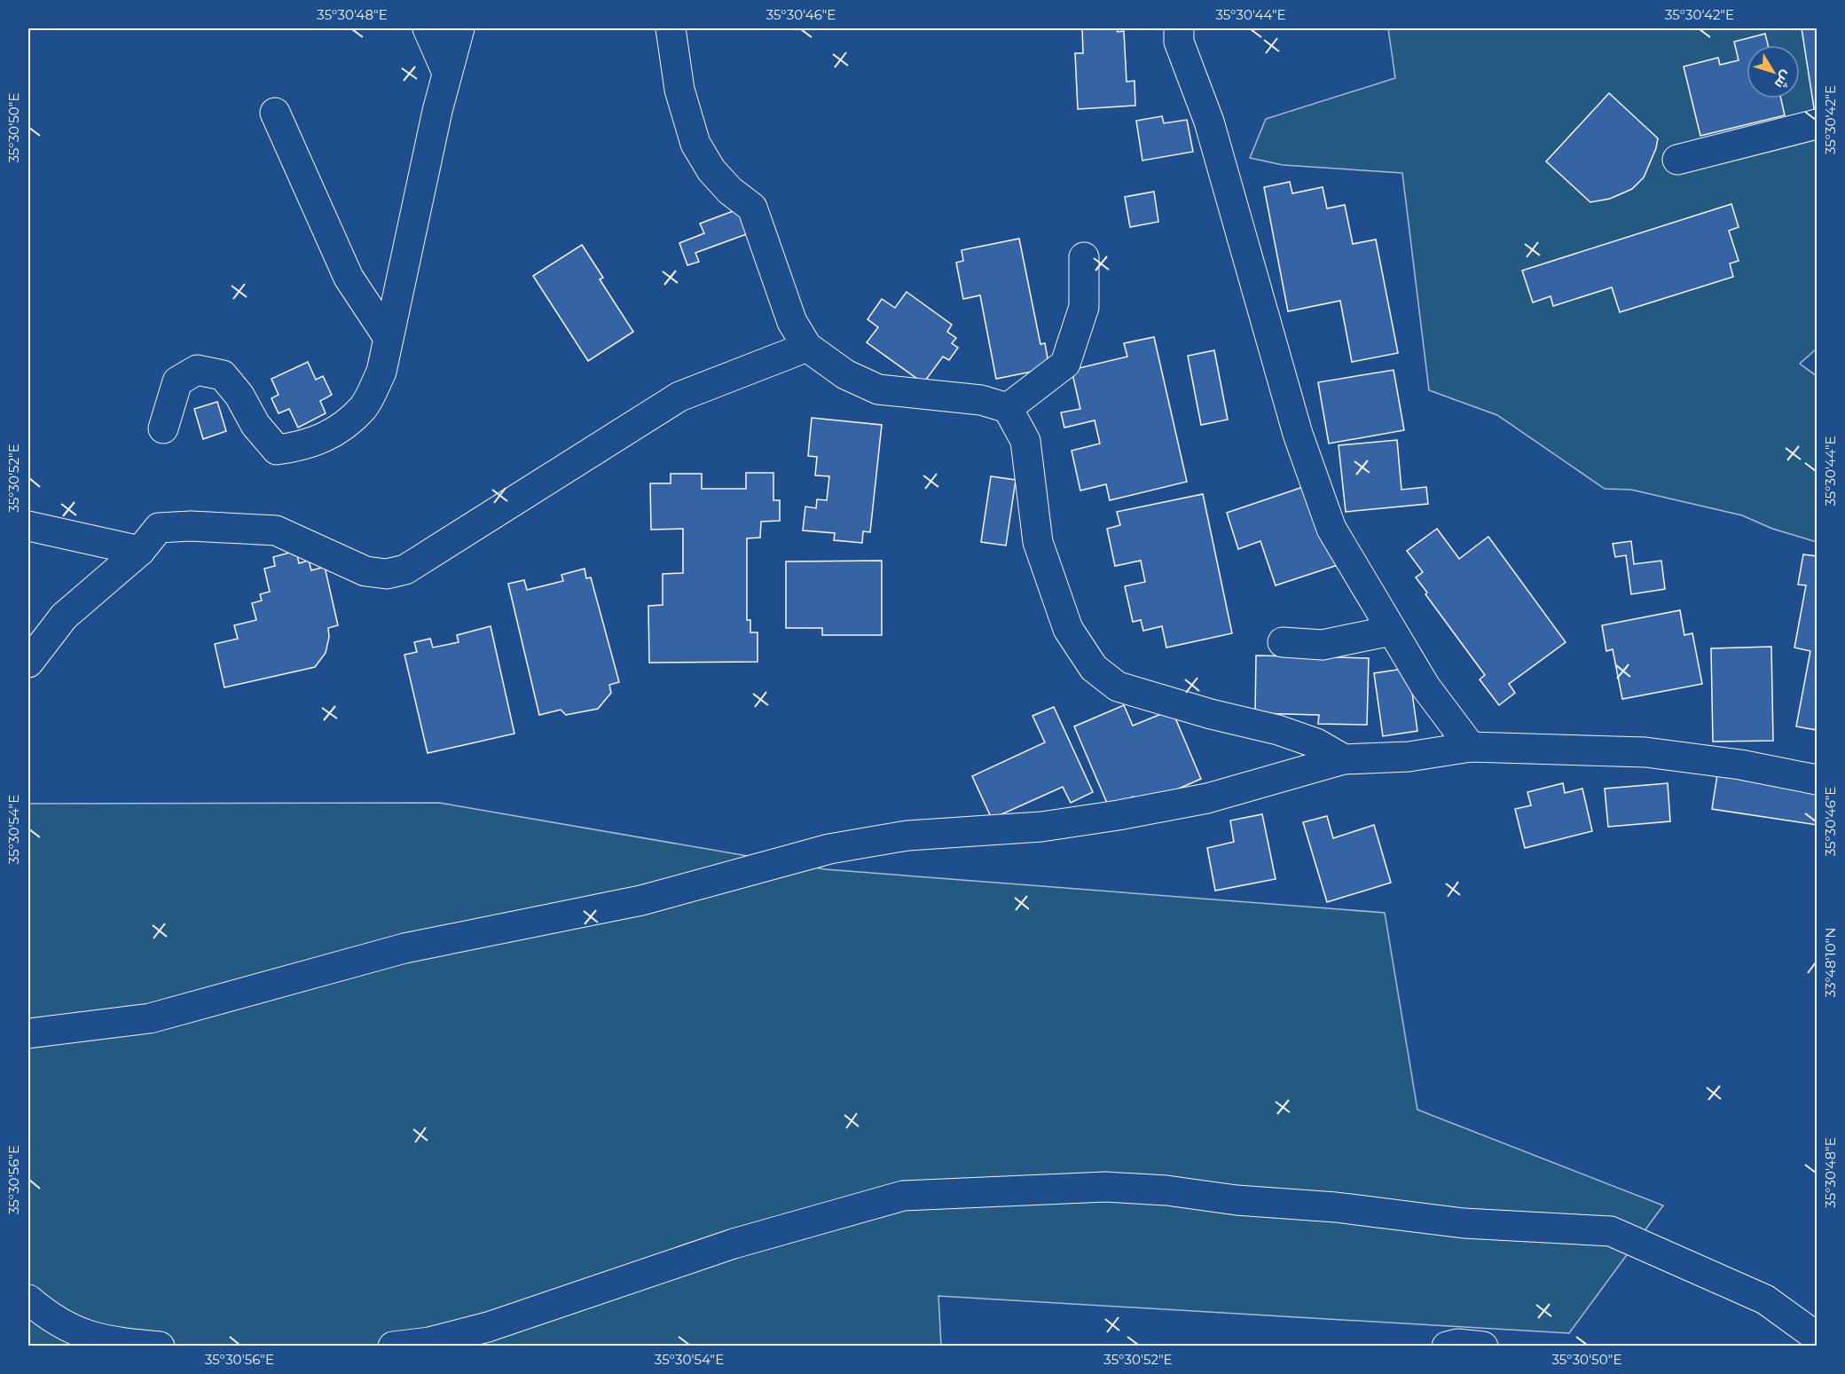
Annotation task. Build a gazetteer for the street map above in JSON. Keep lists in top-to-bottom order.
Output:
{
  "north": "bottom right",
  "coordinates": [
    "35°30'48\"E",
    "35°30'46\"E",
    "35°30'44\"E",
    "35°30'42\"E",
    "35°30'50\"E",
    "35°30'52\"E",
    "35°30'54\"E",
    "33°48'10\"N",
    "35°30'56\"E"
  ]
}
